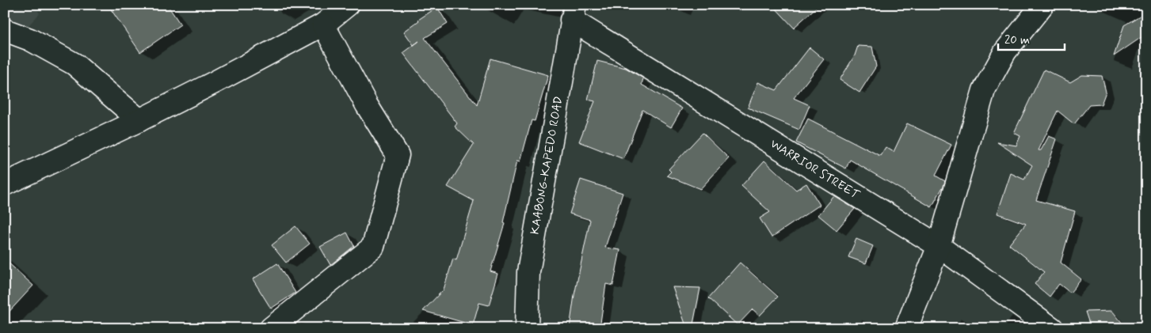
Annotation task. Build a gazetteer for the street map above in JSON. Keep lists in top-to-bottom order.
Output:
{
  "streets": {
    "street": ["KAABONG-KAPEDO ROAD", "WARRIOR STREET"]
  },
  "crossings": [
    ["KAABONG-KAPEDO ROAD", "WARRIOR STREET"]
  ],
  "scale_bar": "20 m"
}
